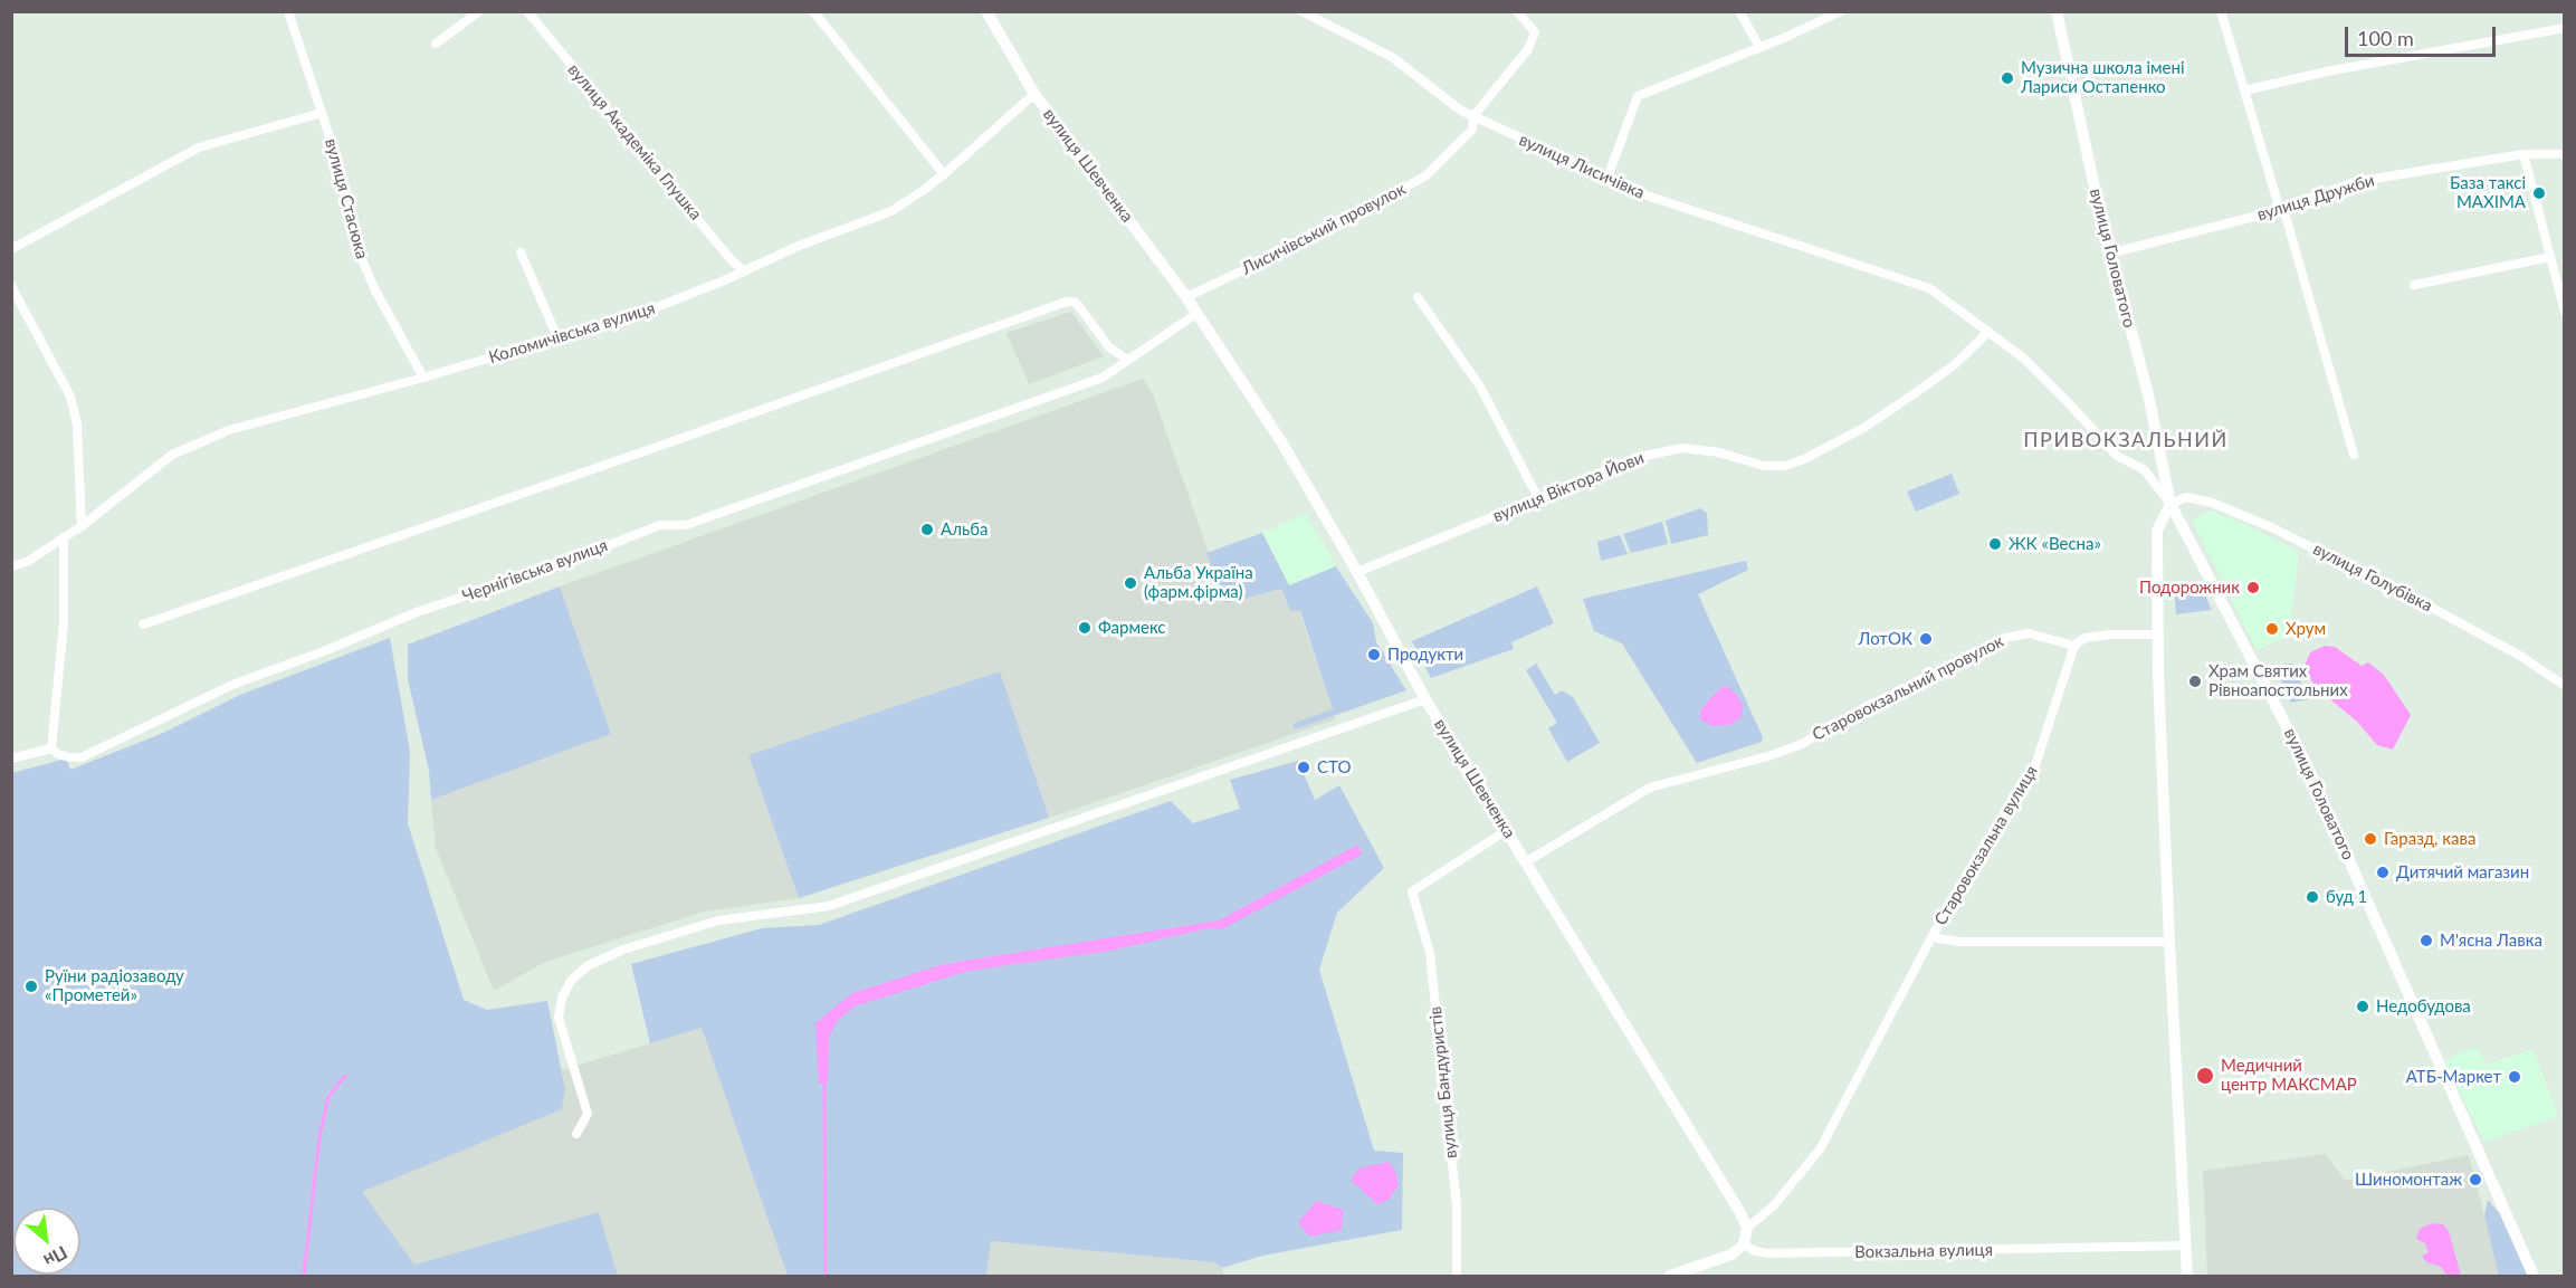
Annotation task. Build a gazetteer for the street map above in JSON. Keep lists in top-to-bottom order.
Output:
{
  "streets": {
    "main road": ["вулиця Шевченка", "вулиця Головатого"],
    "street": [
      "вулиця Академіка Глушка",
      "вулиця Лисичівка",
      "вулиця Дружби",
      "вулиця Стасюка",
      "Лисичівський провулок",
      "Коломичівська вулиця",
      "вулиця Віктора Йови",
      "Чернігівська вулиця",
      "вулиця Голубівка",
      "Старовокзальний провулок",
      "Старовокзальна вулиця",
      "вулиця Бандуристів",
      "Вокзальна вулиця"
    ]
  },
  "crossings": [
    ["вулиця Академіка Глушка", "Коломичівська вулиця"],
    ["вулиця Шевченка", "Лисичівський провулок"],
    ["вулиця Шевченка", "Коломичівська вулиця"],
    ["вулиця Шевченка", "вулиця Віктора Йови"],
    ["вулиця Шевченка", "Старовокзальний провулок"],
    ["вулиця Шевченка", "Старовокзальна вулиця"],
    ["вулиця Шевченка", "вулиця Бандуристів"],
    ["вулиця Лисичівка", "Лисичівський провулок"],
    ["вулиця Лисичівка", "вулиця Головатого"],
    ["вулиця Лисичівка", "вулиця Віктора Йови"],
    ["вулиця Лисичівка", "вулиця Голубівка"],
    ["вулиця Дружби", "вулиця Головатого"],
    ["вулиця Стасюка", "Коломичівська вулиця"],
    ["вулиця Головатого", "вулиця Голубівка"],
    ["Старовокзальний провулок", "Старовокзальна вулиця"]
  ],
  "districts": ["ПРИВОКЗАЛЬНИЙ"],
  "places": [
    "Музична школа імені Лариси Остапенко",
    "База таксі MAXIMA",
    "Альба",
    "ЖК «Весна»",
    "Альба Україна (фарм.фірма)",
    "Подорожник",
    "Фармекс",
    "Хрум",
    "ЛотОК",
    "Продукти",
    "Храм Святих Рівноапостольних",
    "СТО",
    "Гаразд, кава",
    "Дитячий магазин",
    "буд 1",
    "М'ясна Лавка",
    "Руїни радіозаводу «Прометей»",
    "Недобудова",
    "Медичний центр МАКСМАР",
    "АТБ-Маркет",
    "Шиномонтаж"
  ],
  "scale_bar": "100 m",
  "north": "bottom right"
}
